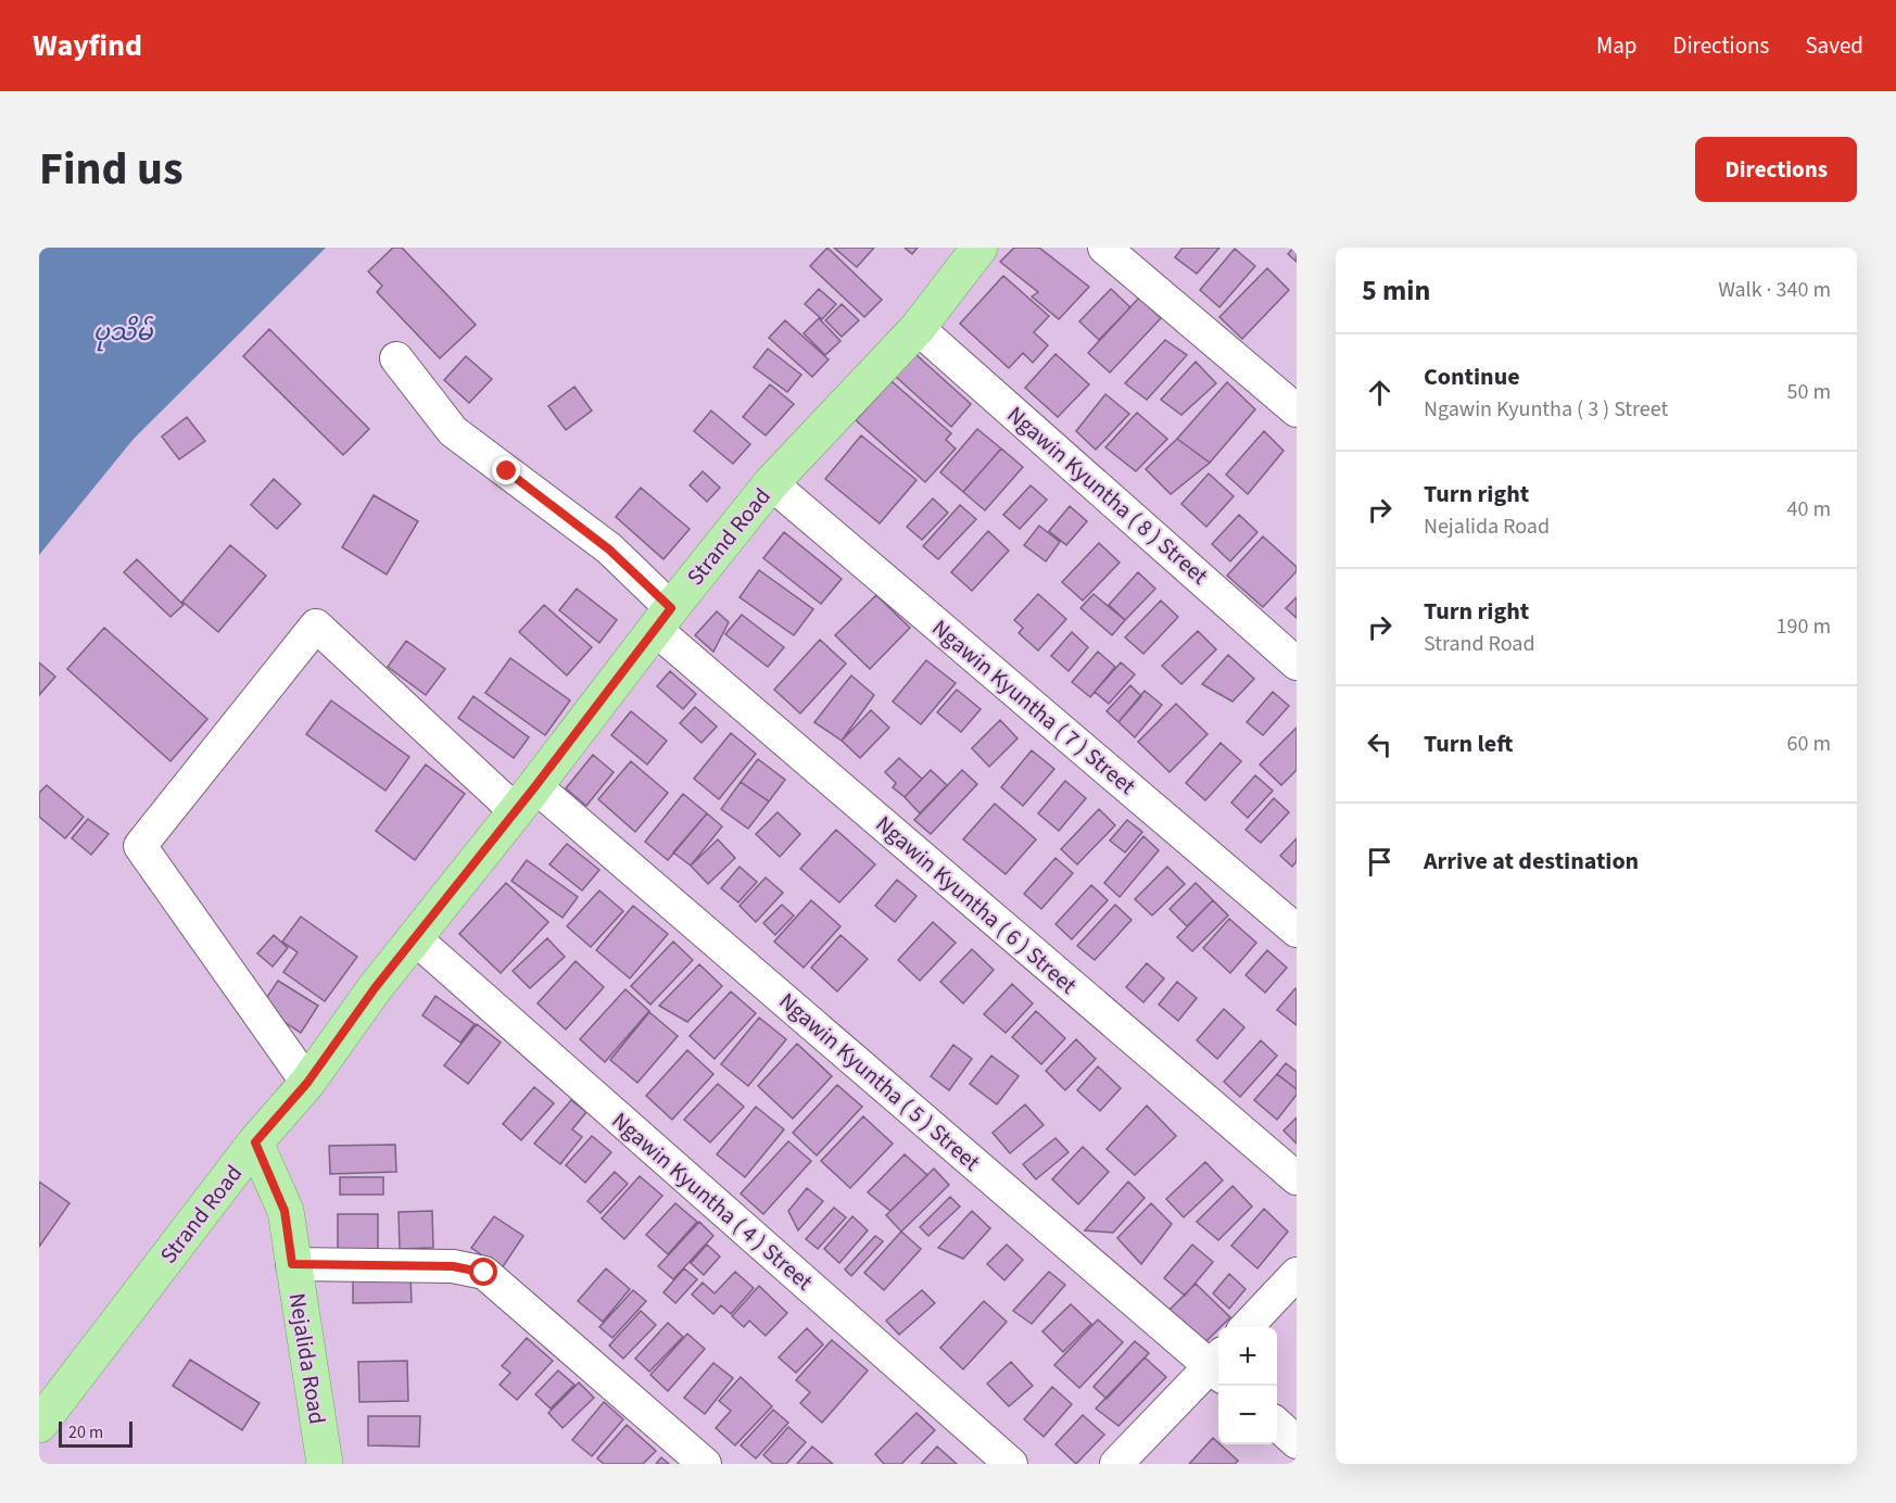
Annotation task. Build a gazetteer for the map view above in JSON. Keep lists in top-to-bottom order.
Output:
{
  "streets": {
    "main road": ["Strand Road", "Nejalida Road"],
    "street": [
      "Ngawin Kyuntha ( 8 ) Street",
      "Ngawin Kyuntha ( 7 ) Street",
      "Ngawin Kyuntha ( 6 ) Street",
      "Ngawin Kyuntha ( 5 ) Street",
      "Ngawin Kyuntha ( 4 ) Street"
    ]
  },
  "crossings": [
    ["Ngawin Kyuntha ( 8 ) Street", "Strand Road"],
    ["Strand Road", "Ngawin Kyuntha ( 7 ) Street"],
    ["Strand Road", "Ngawin Kyuntha ( 6 ) Street"],
    ["Strand Road", "Ngawin Kyuntha ( 5 ) Street"],
    ["Strand Road", "Ngawin Kyuntha ( 4 ) Street"],
    ["Strand Road", "Nejalida Road"]
  ],
  "water": ["ပုသိမ်"],
  "scale_bar": "20 m",
  "page": {
    "header": "Wayfind",
    "nav": ["Map", "Directions", "Saved"],
    "title": "Find us",
    "buttons": "Directions",
    "heading": ["5 min", "Walk · 340 m"],
    "list": [
      ["Continue", "Ngawin Kyuntha ( 3 ) Street", "50 m"],
      ["Turn right", "Nejalida Road", "40 m"],
      ["Turn right", "Strand Road", "190 m"],
      ["Turn left", "60 m"],
      "Arrive at destination"
    ],
    "map_buttons": ["+", "−"],
    "scale": "20 m"
  }
}
